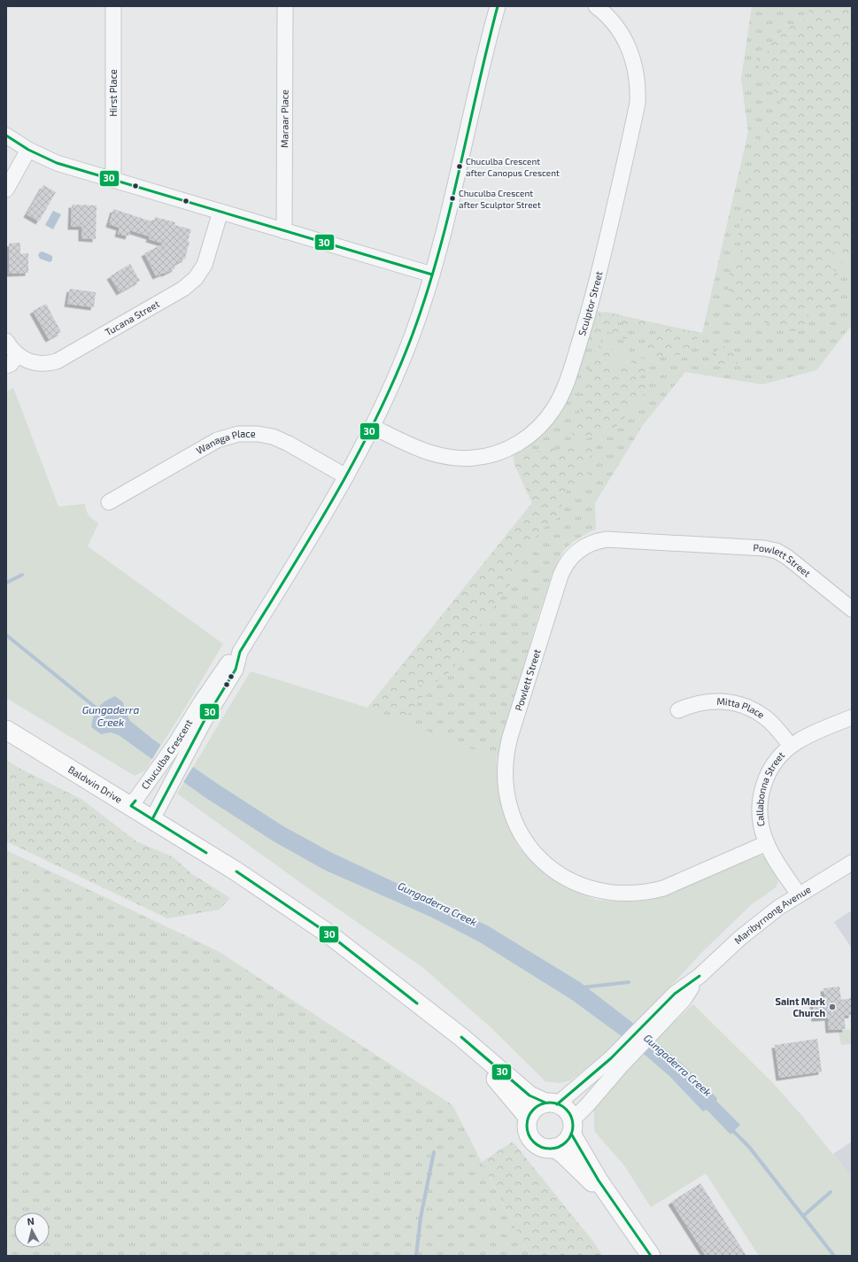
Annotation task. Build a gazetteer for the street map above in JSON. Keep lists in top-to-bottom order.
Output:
{
  "streets": {
    "main road": ["Baldwin Drive"],
    "street": [
      "Hirst Place",
      "Maraar Place",
      "Sculptor Street",
      "Tucana Street",
      "Wanaga Place",
      "Powlett Street",
      "Mitta Place",
      "Chuculba Crescent",
      "Callabonna Street",
      "Maribyrnong Avenue"
    ]
  },
  "crossings": [
    ["Sculptor Street", "Chuculba Crescent"],
    ["Wanaga Place", "Chuculba Crescent"],
    ["Powlett Street", "Callabonna Street"],
    ["Mitta Place", "Callabonna Street"],
    ["Chuculba Crescent", "Baldwin Drive"],
    ["Baldwin Drive", "Maribyrnong Avenue"],
    ["Callabonna Street", "Maribyrnong Avenue"]
  ],
  "water": ["Gungaderra Creek"],
  "places": ["Chuculba Crescent after Canopus Crescent", "Chuculba Crescent after Sculptor Street", "Saint Mark Church"],
  "lines": ["transit line 30"],
  "north": "top"
}
